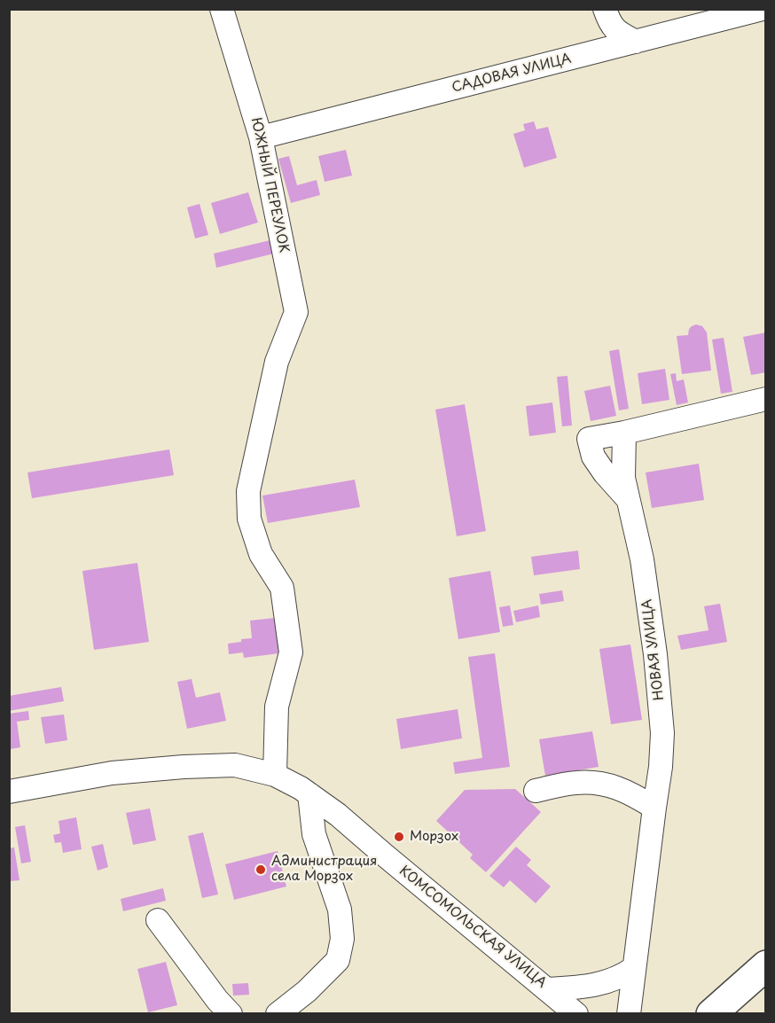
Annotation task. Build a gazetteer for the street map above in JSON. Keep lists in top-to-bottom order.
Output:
{
  "streets": {
    "street": [
      "САДОВАЯ УЛИЦА",
      "ЮЖНЫЙ ПЕРЕУЛОК",
      "НОВАЯ УЛИЦА",
      "КОМСОМОЛЬСКАЯ УЛИЦА"
    ]
  },
  "crossings": [
    ["САДОВАЯ УЛИЦА", "ЮЖНЫЙ ПЕРЕУЛОК"],
    ["ЮЖНЫЙ ПЕРЕУЛОК", "КОМСОМОЛЬСКАЯ УЛИЦА"]
  ],
  "places": ["Морзох", "Администрация села Морзох"]
}
